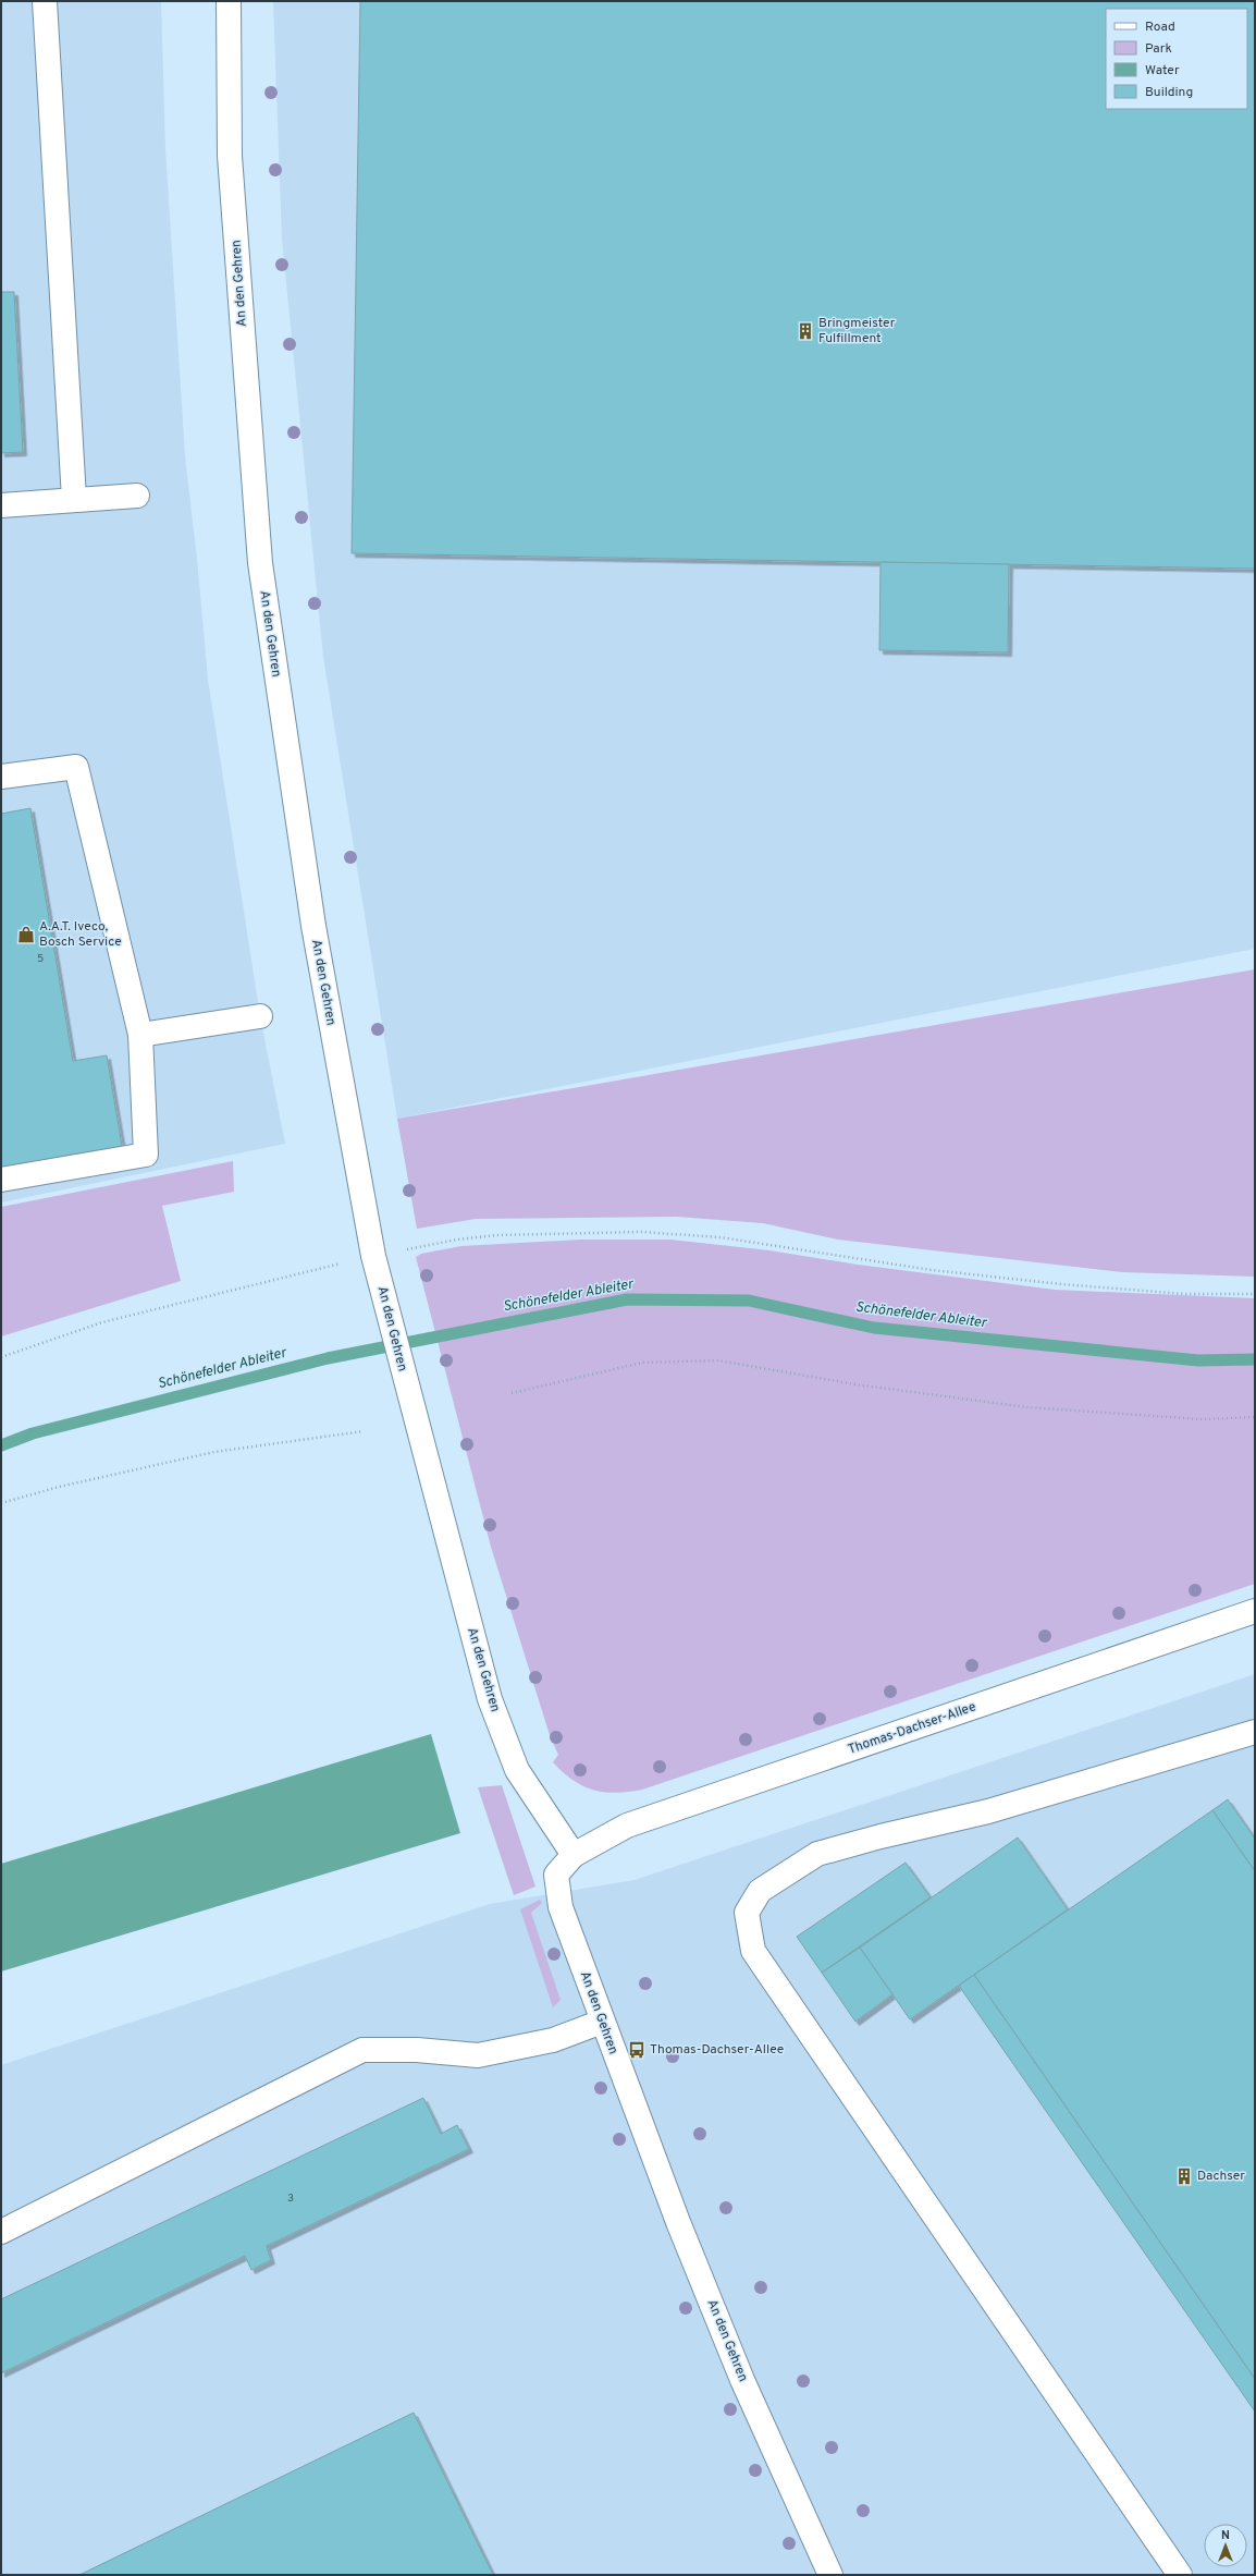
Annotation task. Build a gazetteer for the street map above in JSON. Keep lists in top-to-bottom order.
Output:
{
  "streets": {
    "street": ["An den Gehren", "Thomas-Dachser-Allee"]
  },
  "crossings": [
    ["An den Gehren", "Thomas-Dachser-Allee"]
  ],
  "water": ["Schönefelder Ableiter"],
  "places": {
    "building": ["Bringmeister Fulfillment", "Dachser"],
    "shop": ["A.A.T. Iveco, Bosch Service"],
    "bus stop": ["Thomas-Dachser-Allee"]
  },
  "house_numbers": ["5", "3"],
  "legend": [
    "Road",
    "Park",
    "Water",
    "Building"
  ],
  "north": "top"
}
